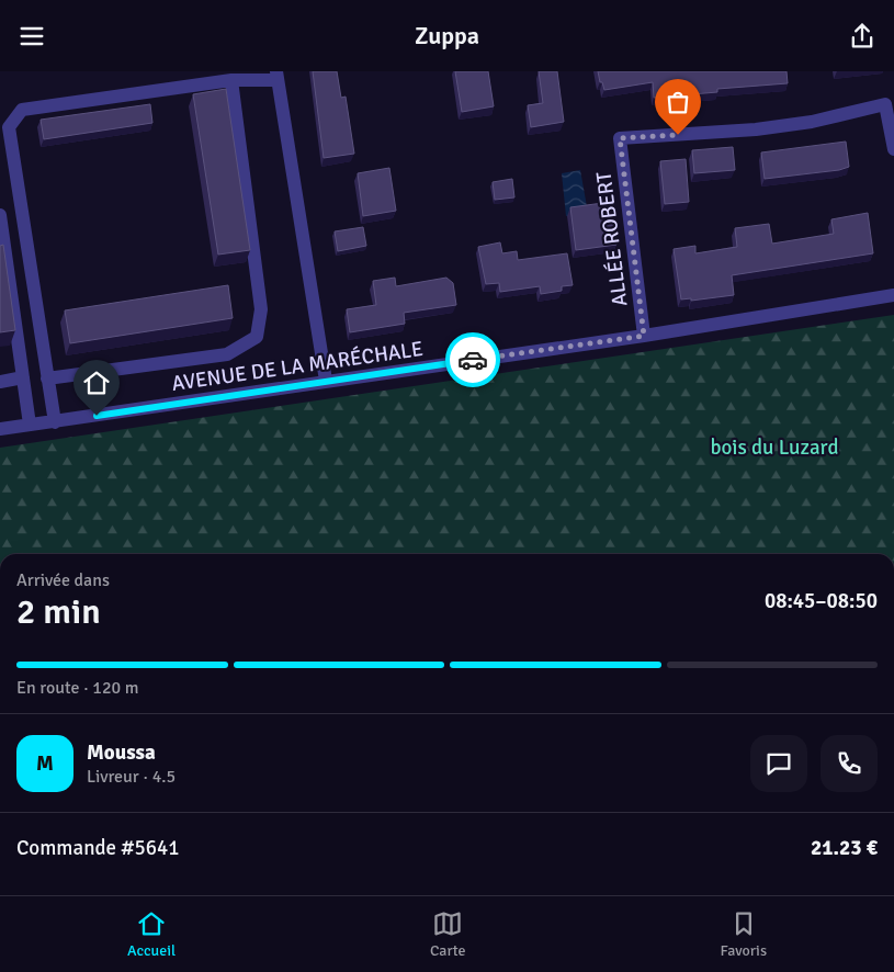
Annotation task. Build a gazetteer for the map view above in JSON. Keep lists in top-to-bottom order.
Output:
{
  "streets": {
    "street": ["ALLÉE ROBERT", "AVENUE DE LA MARÉCHALE"]
  },
  "crossings": [
    ["ALLÉE ROBERT", "AVENUE DE LA MARÉCHALE"]
  ],
  "parks": ["bois du Luzard"],
  "page": {
    "header": "Zuppa",
    "heading": ["2 min", "Arrivée dans", "08:45–08:50"],
    "panel": [
      "Moussa",
      "Livreur · 4.5",
      "Commande #5641",
      "21.23 €"
    ],
    "bar": "En route · 120 m",
    "round": "M",
    "tabs": ["Accueil", "Carte", "Favoris"]
  }
}
